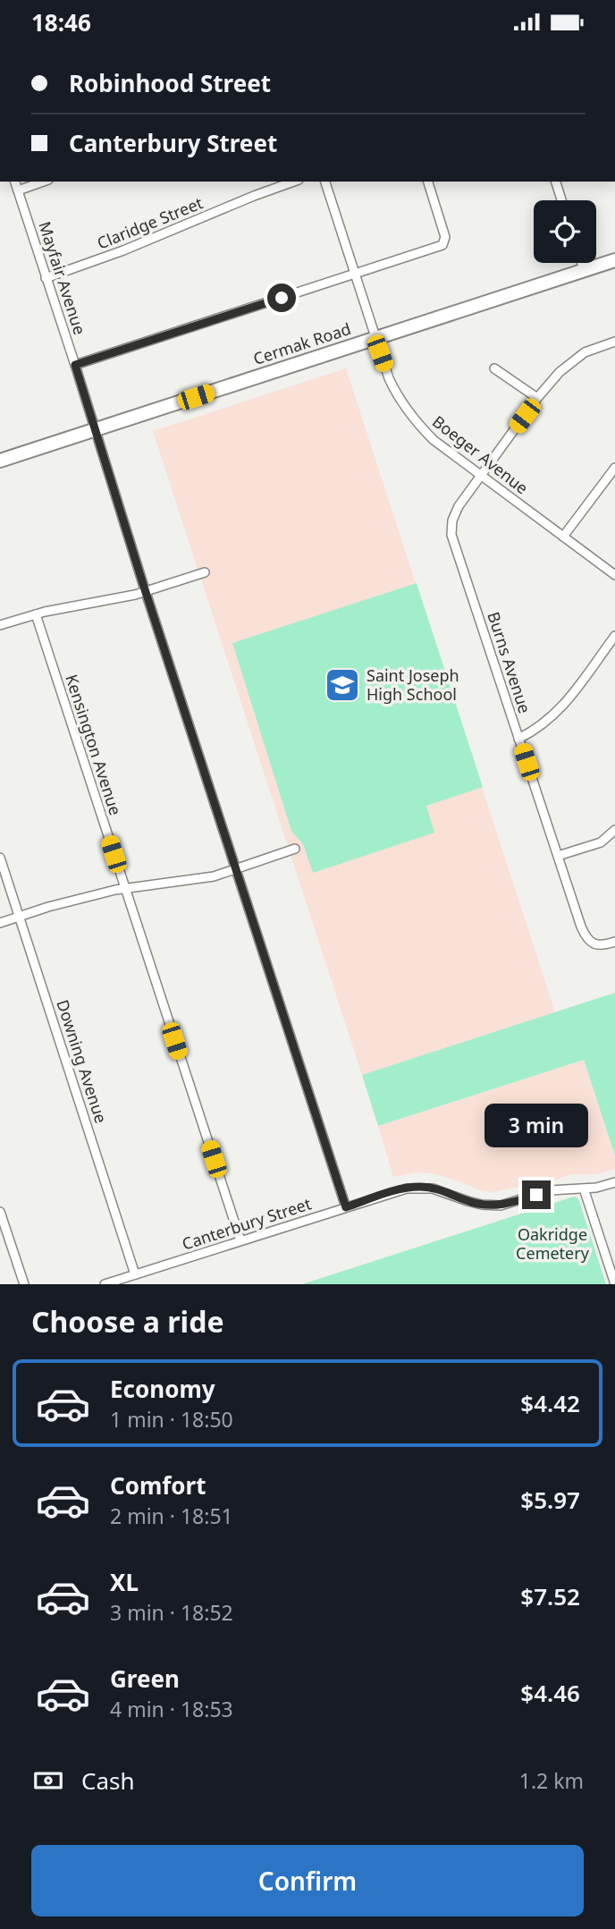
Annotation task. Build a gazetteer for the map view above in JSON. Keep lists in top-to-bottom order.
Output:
{
  "streets": {
    "main road": ["Cermak Road"],
    "street": [
      "Claridge Street",
      "Mayfair Avenue",
      "Boeger Avenue",
      "Burns Avenue",
      "Kensington Avenue",
      "Downing Avenue",
      "Canterbury Street"
    ]
  },
  "crossings": [
    ["Claridge Street", "Mayfair Avenue"],
    ["Mayfair Avenue", "Cermak Road"],
    ["Mayfair Avenue", "Canterbury Street"],
    ["Cermak Road", "Boeger Avenue"],
    ["Boeger Avenue", "Burns Avenue"],
    ["Kensington Avenue", "Canterbury Street"],
    ["Downing Avenue", "Canterbury Street"]
  ],
  "parks": ["Oakridge Cemetery"],
  "places": {
    "school or university": ["Saint Joseph High School"]
  },
  "page": {
    "status": "18:46",
    "banner": ["Robinhood Street", "Canterbury Street"],
    "bubble": "3 min",
    "heading": "Choose a ride",
    "list": [
      {
        "name": "Economy",
        "note": "1 min · 18:50",
        "value": "$4.42"
      },
      {
        "name": "Comfort",
        "note": "2 min · 18:51",
        "value": "$5.97"
      },
      {
        "name": "XL",
        "note": "3 min · 18:52",
        "value": "$7.52"
      },
      {
        "name": "Green",
        "note": "4 min · 18:53",
        "value": "$4.46"
      }
    ],
    "pay": ["Cash", "1.2 km"],
    "buttons": "Confirm"
  }
}
